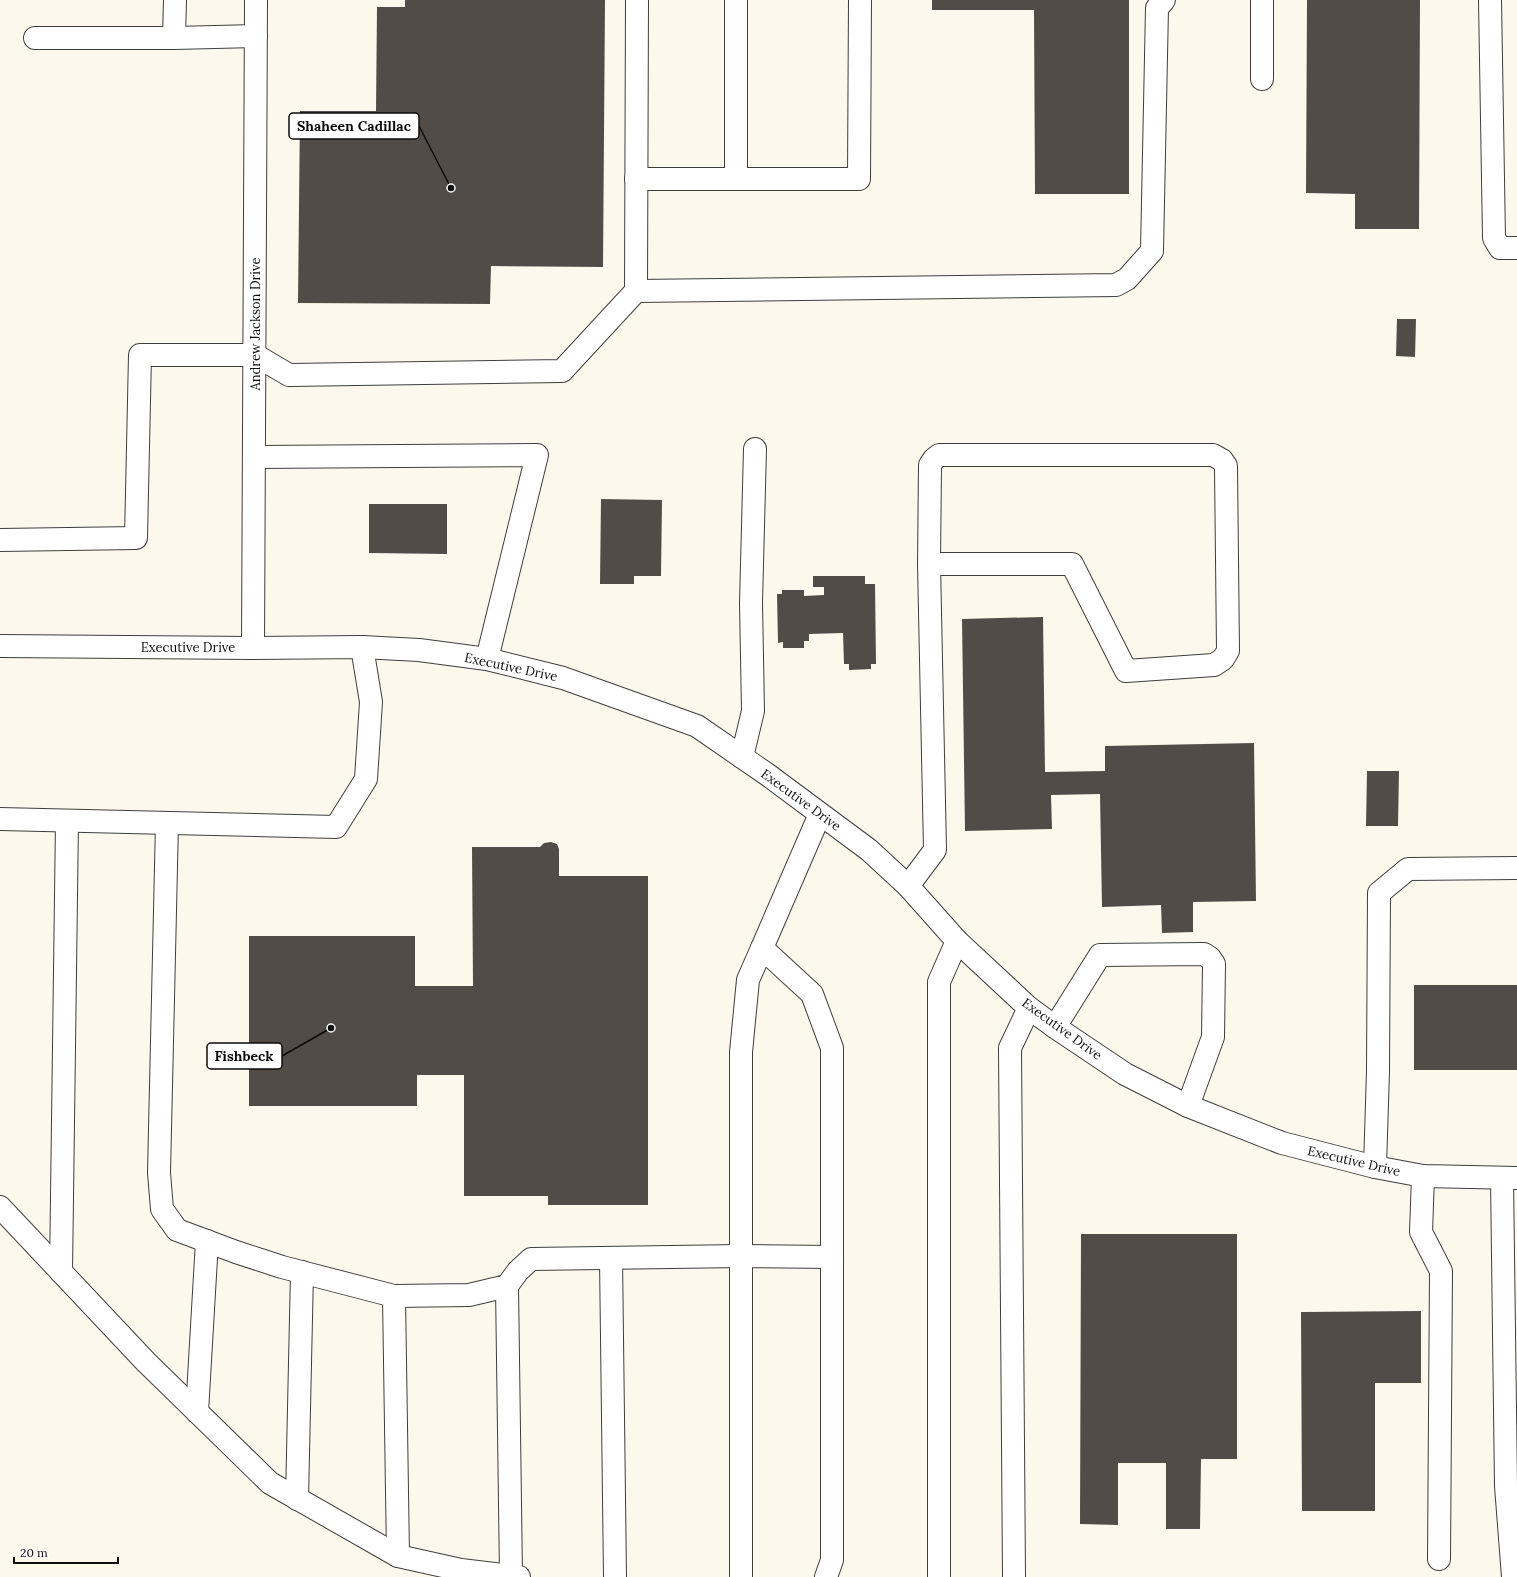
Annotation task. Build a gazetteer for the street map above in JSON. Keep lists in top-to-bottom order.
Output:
{
  "streets": {
    "street": ["Andrew Jackson Drive", "Executive Drive"]
  },
  "crossings": [
    ["Andrew Jackson Drive", "Executive Drive"]
  ],
  "places": ["Shaheen Cadillac", "Fishbeck"],
  "scale_bar": "20 m"
}
